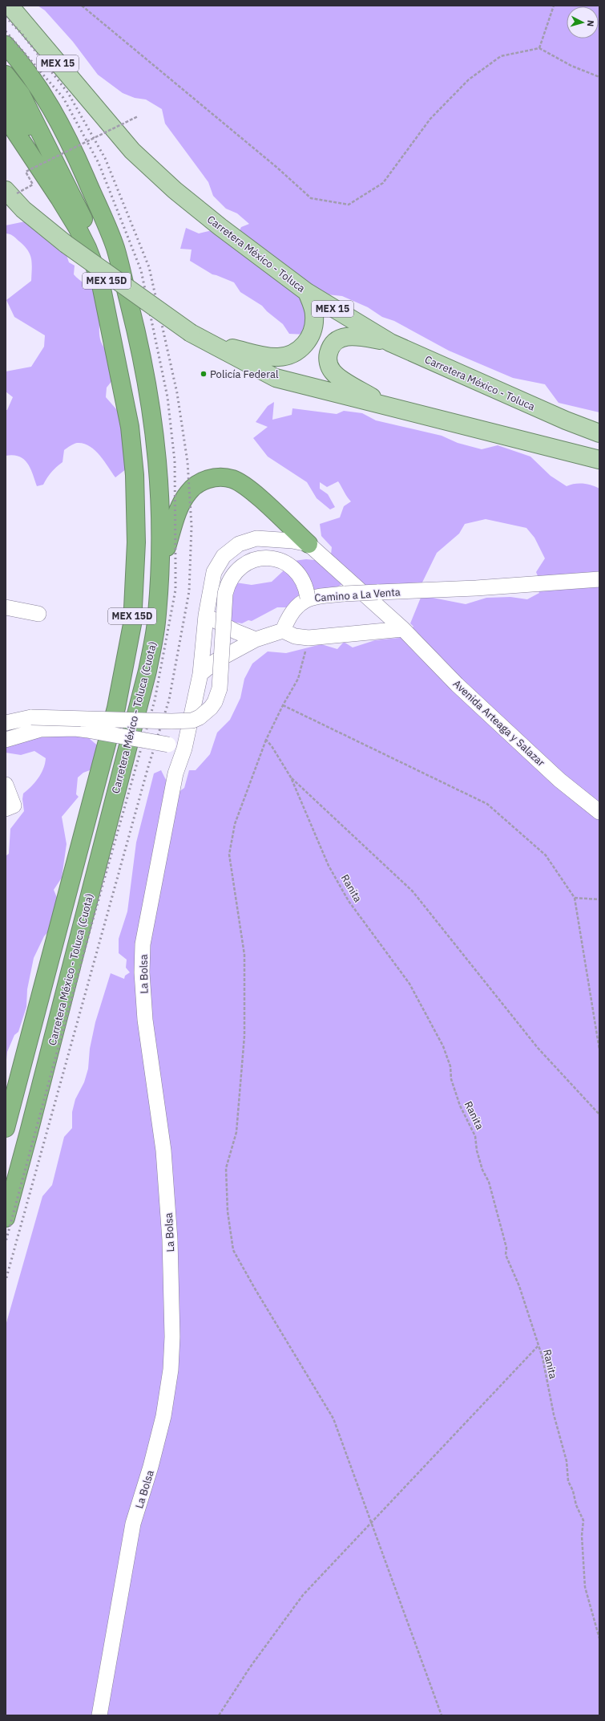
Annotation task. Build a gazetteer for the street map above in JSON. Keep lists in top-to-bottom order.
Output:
{
  "streets": {
    "highway": ["MEX 15D", "Carretera México - Toluca (Cuota)"],
    "main road": ["MEX 15", "Carretera México - Toluca"],
    "street": ["Camino a La Venta", "Avenida Arteaga y Salazar", "La Bolsa"],
    "path": ["Ranita"]
  },
  "crossings": [
    ["MEX 15D", "Carretera México - Toluca (Cuota)"]
  ],
  "places": ["Policía Federal"],
  "north": "right"
}
